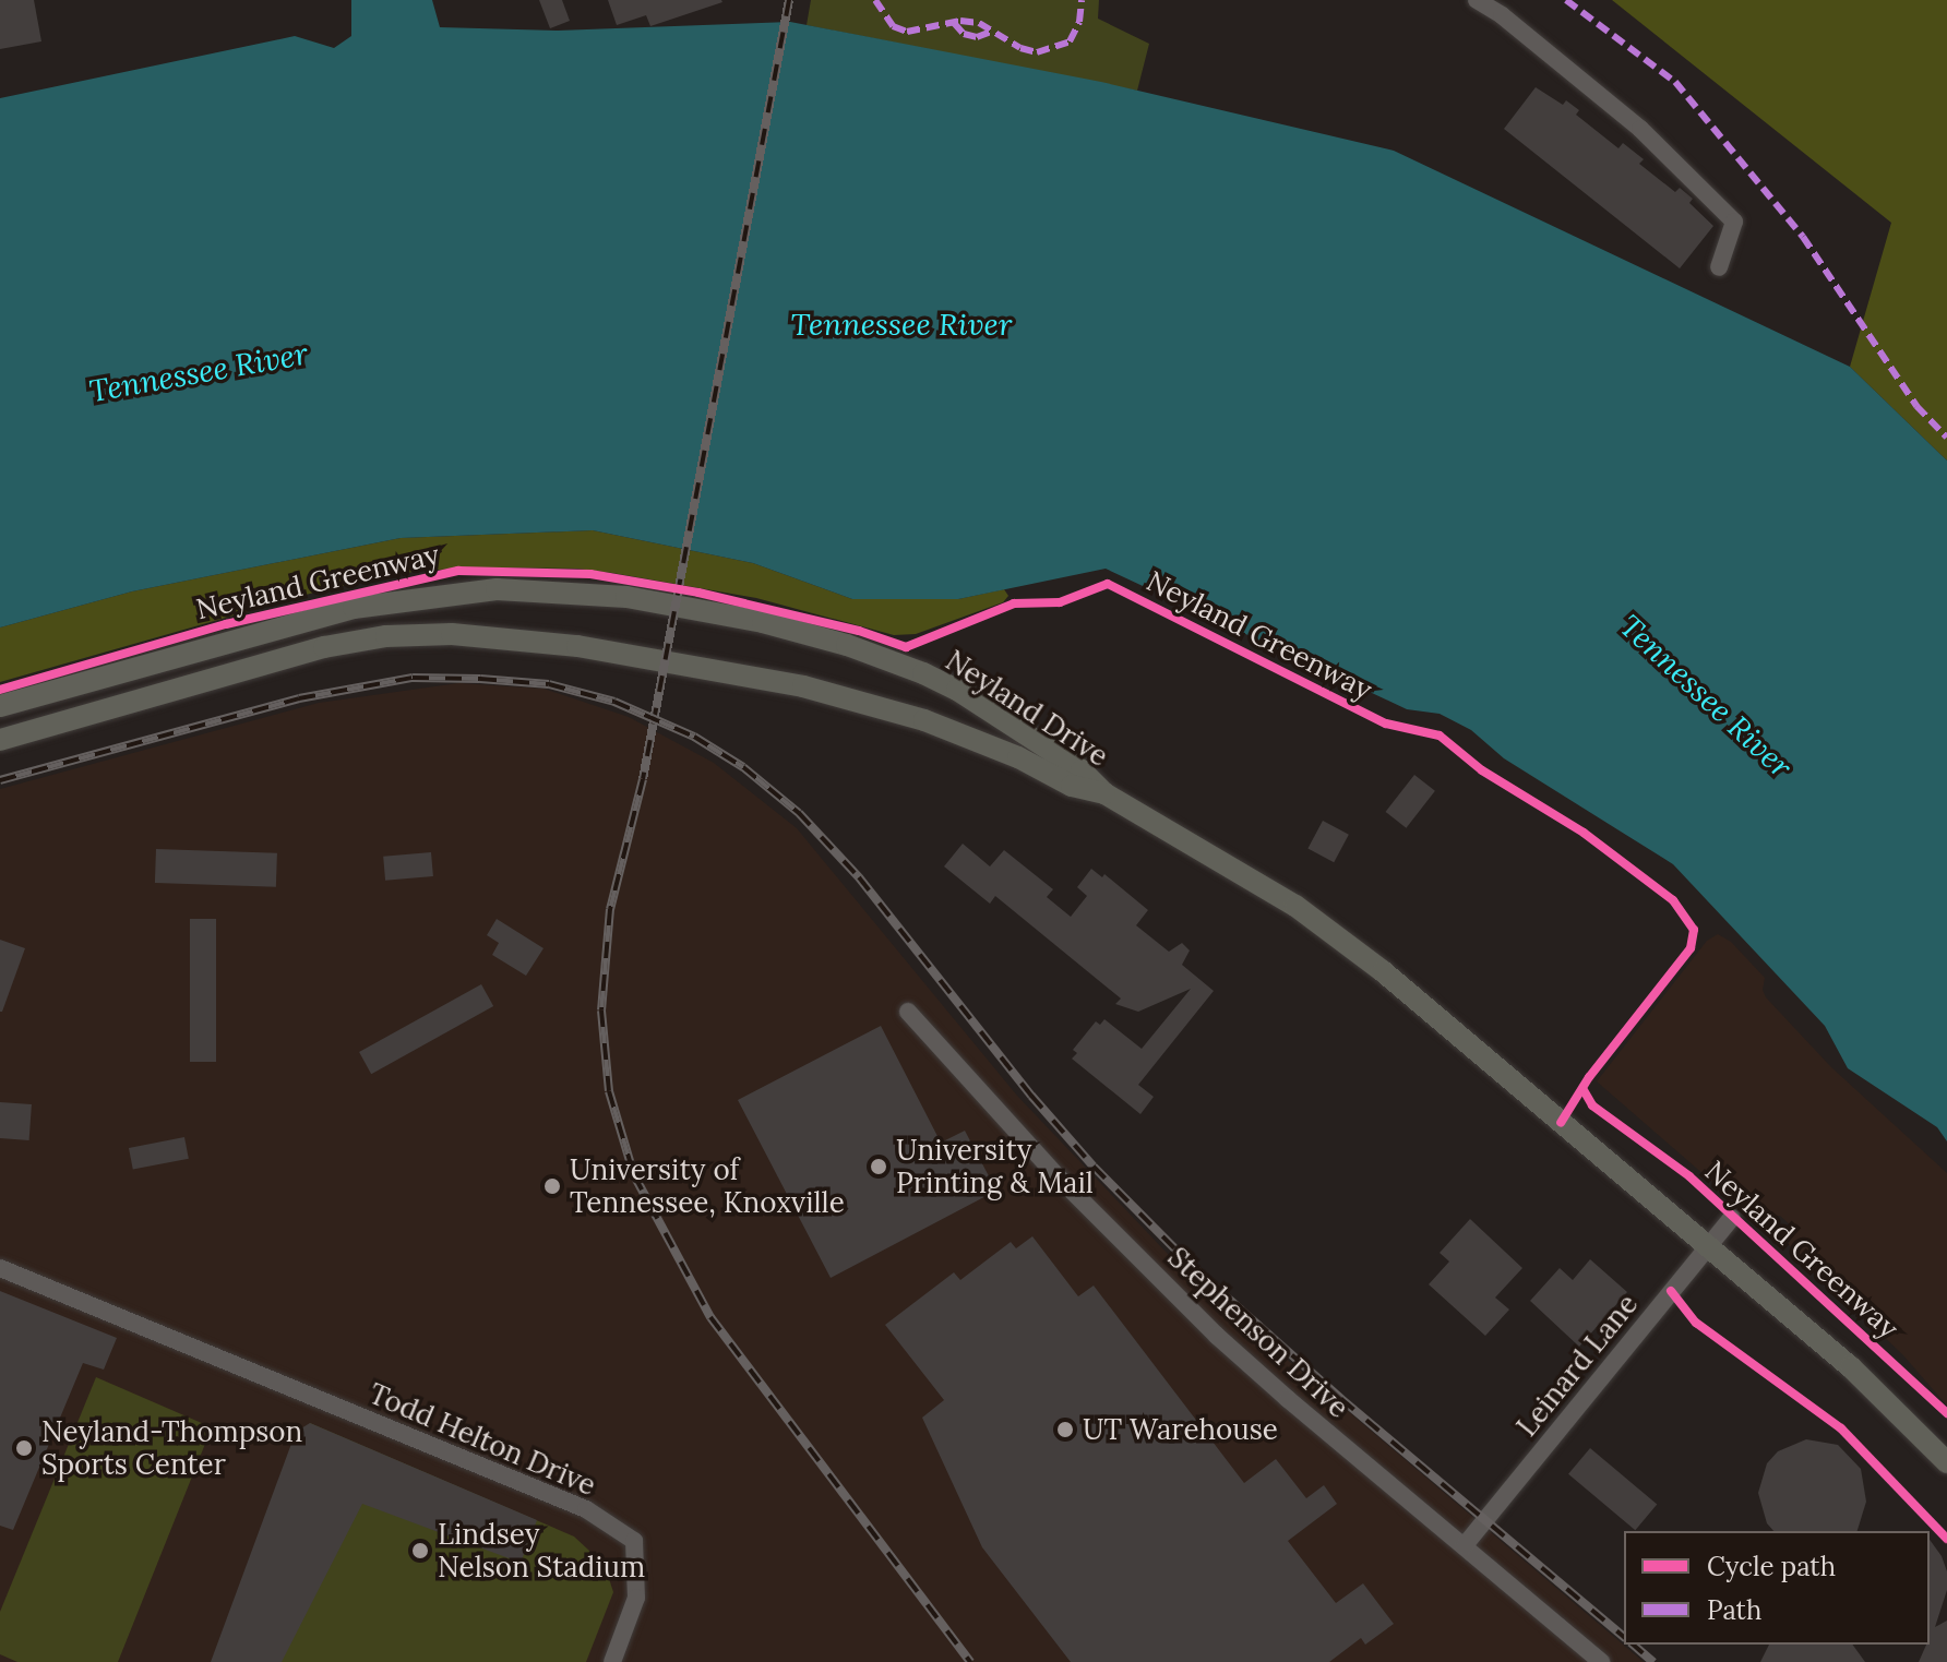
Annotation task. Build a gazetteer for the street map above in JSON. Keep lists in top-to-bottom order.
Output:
{
  "streets": {
    "main road": ["Neyland Drive"],
    "street": ["Stephenson Drive", "Leinard Lane", "Todd Helton Drive"],
    "cycle path": ["Neyland Greenway"]
  },
  "crossings": [
    ["Neyland Drive", "Leinard Lane"],
    ["Stephenson Drive", "Leinard Lane"]
  ],
  "water": ["Tennessee River"],
  "places": [
    "University Printing & Mail",
    "University of Tennessee, Knoxville",
    "UT Warehouse",
    "Neyland-Thompson Sports Center",
    "Lindsey Nelson Stadium"
  ],
  "legend": ["Cycle path", "Path"]
}
